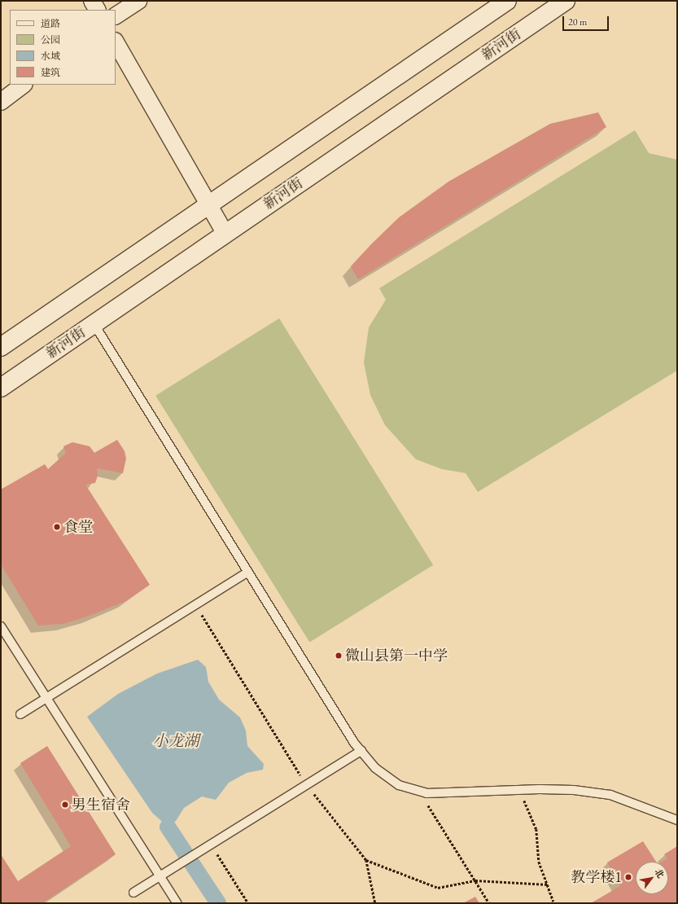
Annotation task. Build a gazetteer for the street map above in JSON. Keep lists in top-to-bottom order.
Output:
{
  "streets": {
    "main road": ["新河街"]
  },
  "water": ["小龙湖"],
  "places": [
    "食堂",
    "微山县第一中学",
    "男生宿舍",
    "教学楼1"
  ],
  "legend": [
    "道路",
    "公园",
    "水域",
    "建筑"
  ],
  "scale_bar": "20 m",
  "north": "top right"
}
